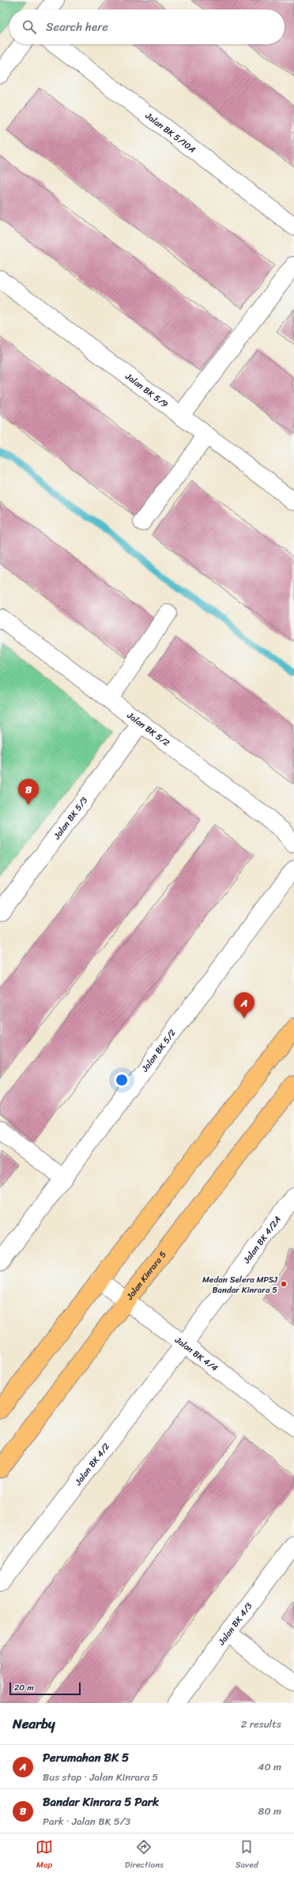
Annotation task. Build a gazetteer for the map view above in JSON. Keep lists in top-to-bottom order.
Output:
{
  "streets": {
    "main road": ["Jalan Kinrara 5"],
    "street": [
      "Jalan BK 5/10A",
      "Jalan BK 5/9",
      "Jalan BK 5/2",
      "Jalan BK 5/3",
      "Jalan BK 4/2A",
      "Jalan BK 4/4",
      "Jalan BK 4/2",
      "Jalan BK 4/3"
    ]
  },
  "crossings": [
    ["Jalan BK 5/2", "Jalan BK 5/3"],
    ["Jalan BK 4/2A", "Jalan BK 4/4"],
    ["Jalan BK 4/2A", "Jalan BK 4/2"],
    ["Jalan Kinrara 5", "Jalan BK 4/4"],
    ["Jalan BK 4/4", "Jalan BK 4/2"]
  ],
  "places": ["Medan Selera MPSJ Bandar Kinrara 5"],
  "scale_bar": "20 m",
  "page": {
    "search": "Search here",
    "pins": ["B", "A"],
    "scale": "20 m",
    "heading": ["Nearby", "2 results"],
    "list": [
      {
        "mark": "A",
        "name": "Perumahan BK 5",
        "note": "Bus stop · Jalan Kinrara 5",
        "value": "40 m"
      },
      {
        "mark": "B",
        "name": "Bandar Kinrara 5 Park",
        "note": "Park · Jalan BK 5/3",
        "value": "80 m"
      }
    ],
    "nav": ["Map", "Directions", "Saved"]
  }
}
